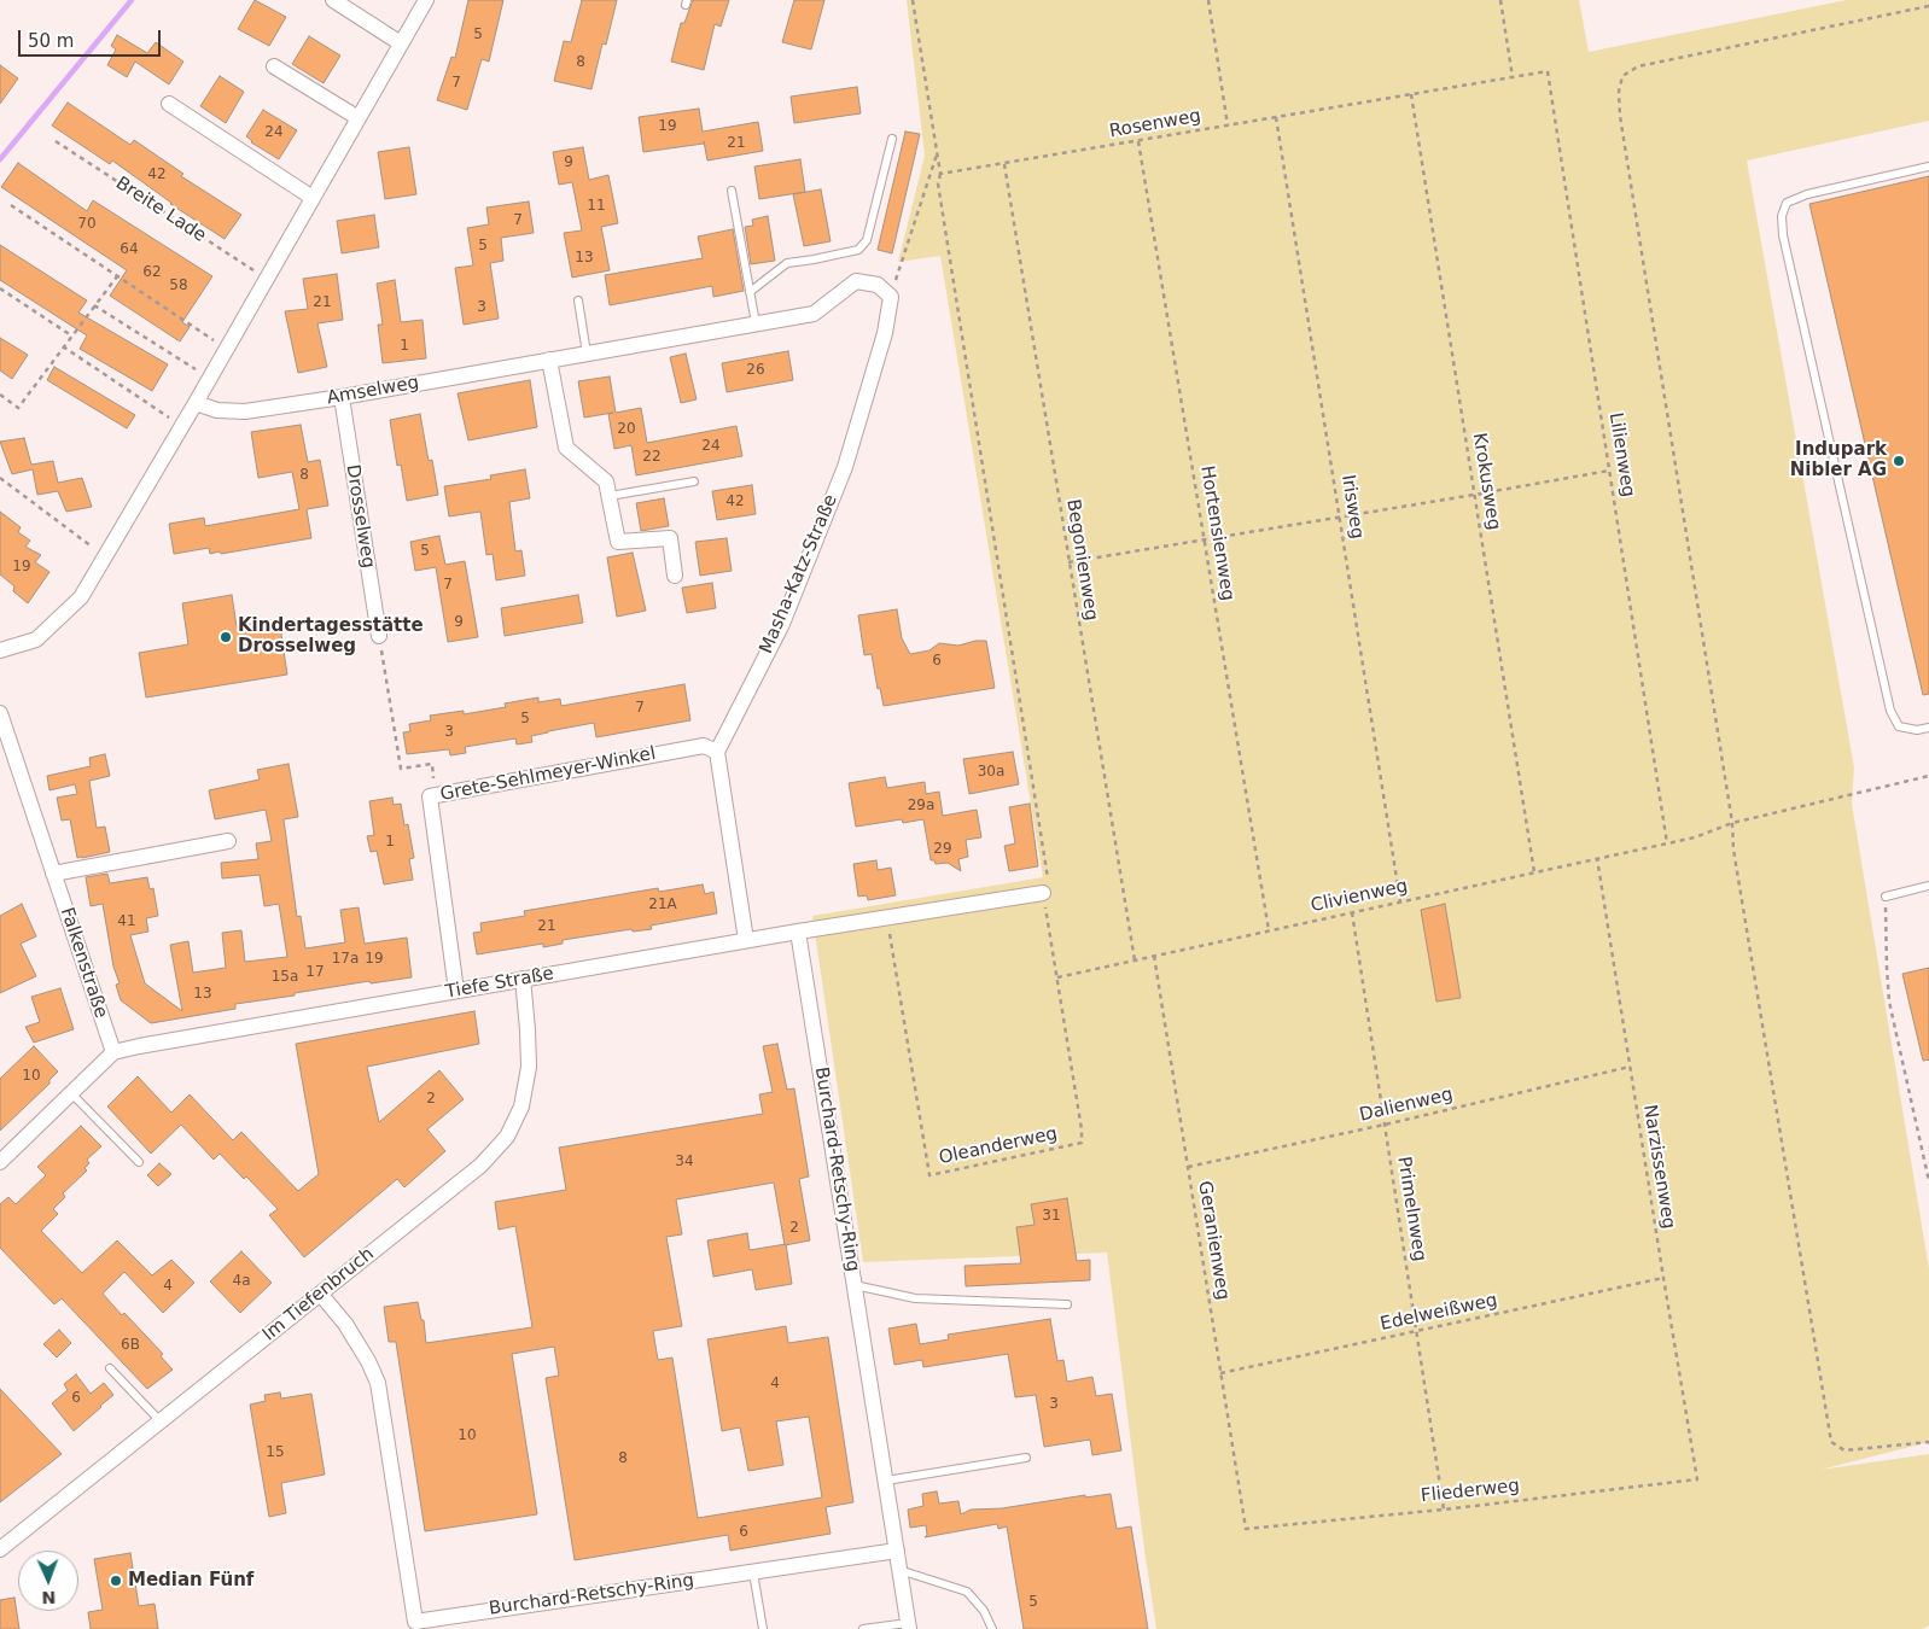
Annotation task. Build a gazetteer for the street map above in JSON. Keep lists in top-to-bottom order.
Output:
{
  "streets": {
    "street": [
      "Amselweg",
      "Drosselweg",
      "Masha-Katz-Straße",
      "Grete-Sehlmeyer-Winkel",
      "Falkenstraße",
      "Tiefe Straße",
      "Burchard-Retschy-Ring",
      "Im Tiefenbruch"
    ],
    "path": [
      "Rosenweg",
      "Breite Lade",
      "Lilienweg",
      "Krokusweg",
      "Irisweg",
      "Hortensienweg",
      "Begonienweg",
      "Clivienweg",
      "Dalienweg",
      "Oleanderweg",
      "Narzissenweg",
      "Primelnweg",
      "Geranienweg",
      "Edelweißweg",
      "Fliederweg"
    ]
  },
  "crossings": [
    ["Rosenweg", "Lilienweg"],
    ["Rosenweg", "Krokusweg"],
    ["Rosenweg", "Irisweg"],
    ["Rosenweg", "Hortensienweg"],
    ["Rosenweg", "Begonienweg"],
    ["Rosenweg", "Oleanderweg"],
    ["Amselweg", "Drosselweg"],
    ["Amselweg", "Masha-Katz-Straße"],
    ["Lilienweg", "Clivienweg"],
    ["Krokusweg", "Clivienweg"],
    ["Irisweg", "Clivienweg"],
    ["Hortensienweg", "Clivienweg"],
    ["Begonienweg", "Clivienweg"],
    ["Masha-Katz-Straße", "Grete-Sehlmeyer-Winkel"],
    ["Grete-Sehlmeyer-Winkel", "Tiefe Straße"],
    ["Clivienweg", "Oleanderweg"],
    ["Clivienweg", "Narzissenweg"],
    ["Clivienweg", "Primelnweg"],
    ["Clivienweg", "Geranienweg"],
    ["Falkenstraße", "Tiefe Straße"],
    ["Tiefe Straße", "Oleanderweg"],
    ["Tiefe Straße", "Burchard-Retschy-Ring"],
    ["Tiefe Straße", "Im Tiefenbruch"],
    ["Dalienweg", "Narzissenweg"],
    ["Dalienweg", "Primelnweg"],
    ["Dalienweg", "Geranienweg"],
    ["Narzissenweg", "Edelweißweg"],
    ["Narzissenweg", "Fliederweg"],
    ["Burchard-Retschy-Ring", "Im Tiefenbruch"],
    ["Primelnweg", "Edelweißweg"],
    ["Primelnweg", "Fliederweg"],
    ["Geranienweg", "Edelweißweg"],
    ["Geranienweg", "Fliederweg"]
  ],
  "places": ["Indupark Nibler AG", "Kindertagesstätte Drosselweg", "Median Fünf"],
  "house_numbers": [
    "5",
    "8",
    "7",
    "19",
    "24",
    "21",
    "9",
    "42",
    "11",
    "7",
    "70",
    "5",
    "64",
    "13",
    "62",
    "58",
    "21",
    "3",
    "1",
    "26",
    "20",
    "24",
    "22",
    "8",
    "42",
    "5",
    "19",
    "7",
    "9",
    "6",
    "7",
    "5",
    "3",
    "30a",
    "29a",
    "1",
    "29",
    "21A",
    "41",
    "21",
    "17a",
    "19",
    "17",
    "15a",
    "13",
    "10",
    "2",
    "34",
    "31",
    "2",
    "4a",
    "4",
    "6B",
    "4",
    "6",
    "3",
    "10",
    "15",
    "8",
    "6",
    "5"
  ],
  "scale_bar": "50 m",
  "north": "bottom"
}
